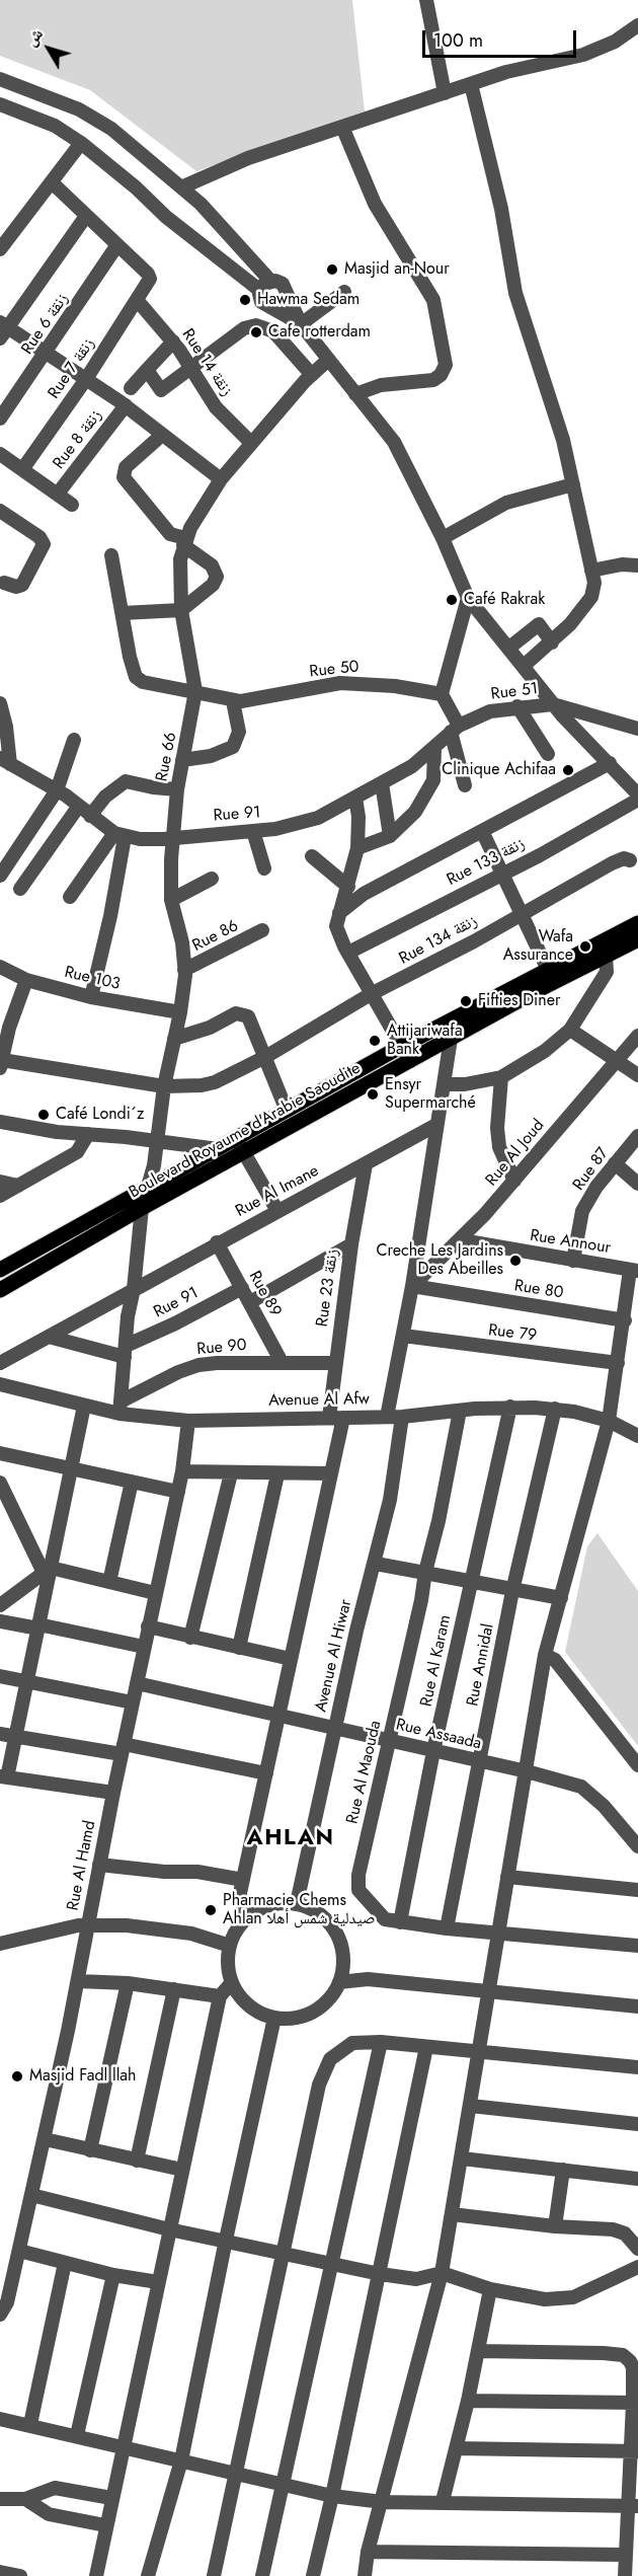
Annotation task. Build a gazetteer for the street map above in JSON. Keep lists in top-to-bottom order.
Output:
{
  "streets": {
    "main road": ["Boulevard Royaume d'Arabie Saoudite"],
    "street": [
      "Rue 6 زنقة",
      "Rue 14 زنقة",
      "Rue 7 زنقة",
      "Rue 8 زنقة",
      "Rue 50",
      "Rue 51",
      "Rue 66",
      "Rue 91",
      "Rue 133 زنقة",
      "Rue 86",
      "Rue 134 زنقة",
      "Rue 103",
      "Rue Al Joud",
      "Rue 87",
      "Rue Al Imane",
      "Rue Annour",
      "Rue 23 زنقة",
      "Rue 80",
      "Rue 89",
      "Rue 79",
      "Rue 90",
      "Avenue Al Afw",
      "Avenue Al Hiwar",
      "Rue Al Karam",
      "Rue Annidal",
      "Rue Assaada",
      "Rue Al Maouda",
      "Rue Al Hamd"
    ]
  },
  "crossings": [
    ["Rue 6 زنقة", "Rue 7 زنقة"],
    ["Rue 14 زنقة", "Rue 7 زنقة"],
    ["Rue 14 زنقة", "Rue 66"],
    ["Rue 50", "Rue 66"],
    ["Rue 51", "Rue 91"],
    ["Rue 66", "Rue 91"],
    ["Rue 66", "Rue 86"],
    ["Rue 66", "Rue 134 زنقة"],
    ["Rue 66", "Rue 103"],
    ["Rue 66", "Boulevard Royaume d'Arabie Saoudite"],
    ["Rue 91", "Rue 89"],
    ["Rue Al Joud", "Rue Annour"],
    ["Rue Al Joud", "Rue 80"],
    ["Rue 87", "Rue Annour"],
    ["Rue Al Imane", "Rue 23 زنقة"],
    ["Rue Al Imane", "Rue 89"],
    ["Rue 23 زنقة", "Rue 90"],
    ["Rue 23 زنقة", "Avenue Al Afw"],
    ["Rue 23 زنقة", "Avenue Al Hiwar"],
    ["Rue 23 زنقة", "Rue Assaada"],
    ["Rue 89", "Rue 90"],
    ["Rue 90", "Avenue Al Afw"],
    ["Avenue Al Afw", "Avenue Al Hiwar"],
    ["Avenue Al Afw", "Rue Al Karam"],
    ["Avenue Al Afw", "Rue Annidal"],
    ["Avenue Al Afw", "Rue Al Maouda"],
    ["Avenue Al Afw", "Rue Al Hamd"],
    ["Avenue Al Hiwar", "Rue Assaada"],
    ["Rue Al Karam", "Rue Assaada"],
    ["Rue Al Karam", "Rue Al Maouda"],
    ["Rue Annidal", "Rue Assaada"],
    ["Rue Annidal", "Rue Al Maouda"],
    ["Rue Assaada", "Rue Al Maouda"],
    ["Rue Assaada", "Rue Al Hamd"]
  ],
  "districts": ["AHLAN"],
  "places": [
    "Masjid an-Nour",
    "Hawma Sedam",
    "Cafe rotterdam",
    "Café Rakrak",
    "Clinique Achifaa",
    "Wafa Assurance",
    "Fifties Diner",
    "Attijariwafa Bank",
    "Ensyr Supermarché",
    "Café Londi´z",
    "Creche Les Jardins Des Abeilles",
    "Pharmacie Chems Ahlan صيدلية شمس أهلا",
    "Masjid Fadl llah"
  ],
  "scale_bar": "100 m",
  "north": "top left"
}
